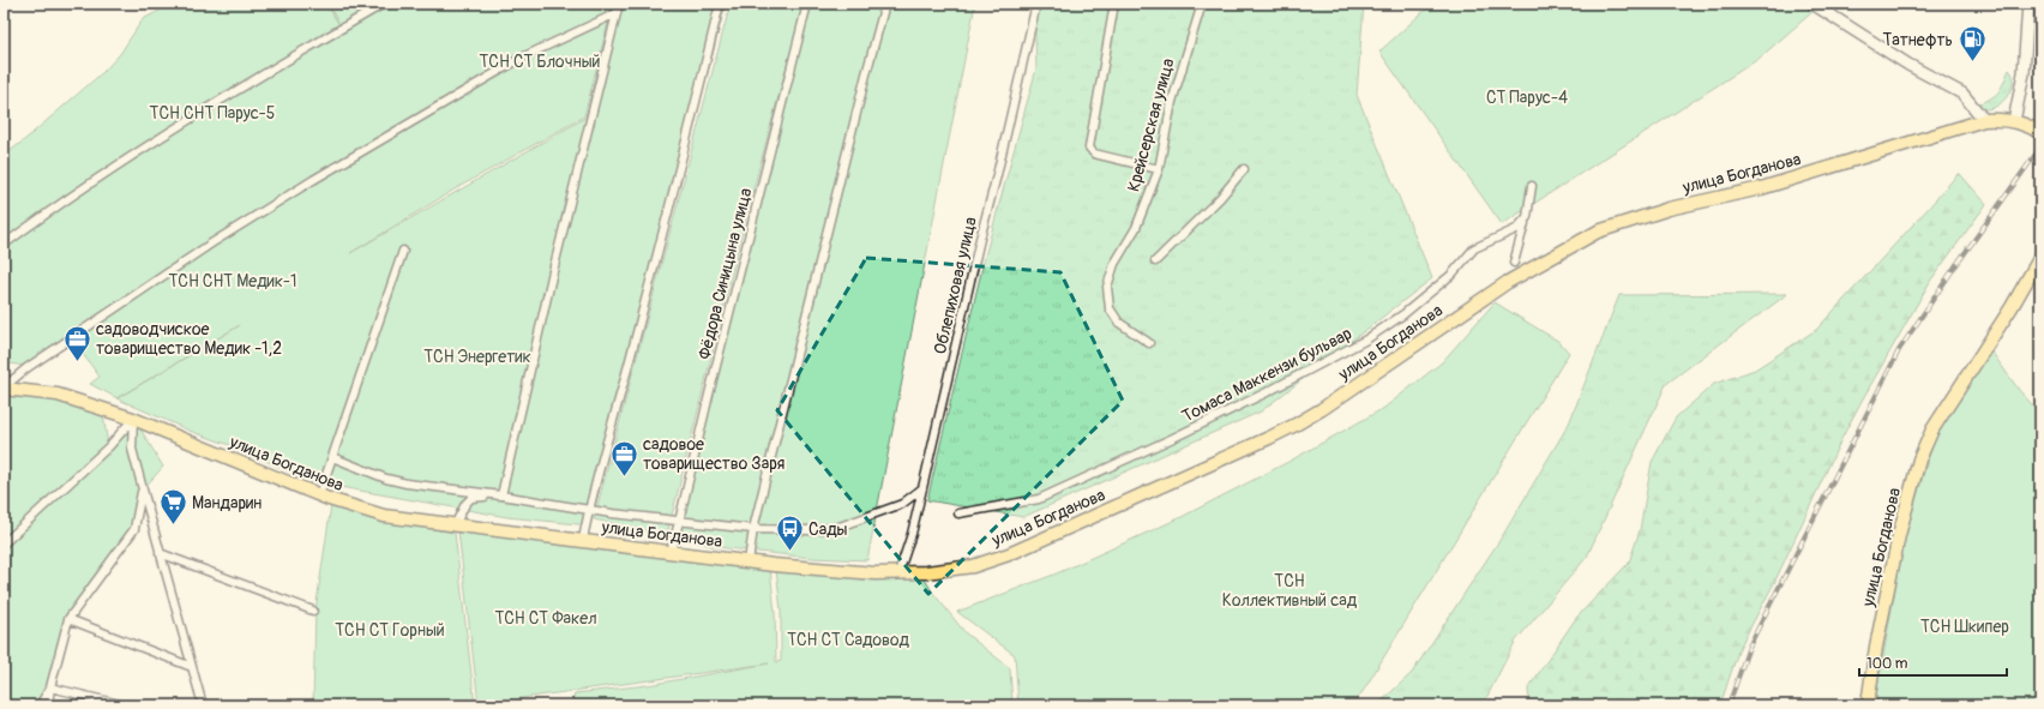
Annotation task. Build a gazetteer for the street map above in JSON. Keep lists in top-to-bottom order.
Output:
{
  "streets": {
    "main road": ["улица Богданова"],
    "street": [
      "Крейсерская улица",
      "Фёдора Синицына улица",
      "Облепиховая улица",
      "Томаса Маккензи бульвар"
    ]
  },
  "crossings": [
    ["улица Богданова", "Фёдора Синицына улица"],
    ["улица Богданова", "Облепиховая улица"]
  ],
  "parks": [
    "ТСН СТ Блочный",
    "СТ Парус-4",
    "ТСН СНТ Парус-5",
    "ТСН СНТ Медик-1",
    "ТСН Энергетик",
    "ТСН Коллективный сад",
    "ТСН СТ Факел",
    "ТСН Шкипер",
    "ТСН СТ Горный",
    "ТСН СТ Садовод"
  ],
  "places": {
    "fuel station": ["Татнефть"],
    "office": ["садоводчиское товарищество Медик -1,2", "садовое товарищество Заря"],
    "supermarket": ["Мандарин"],
    "bus stop": ["Сады"]
  },
  "scale_bar": "100 m"
}
